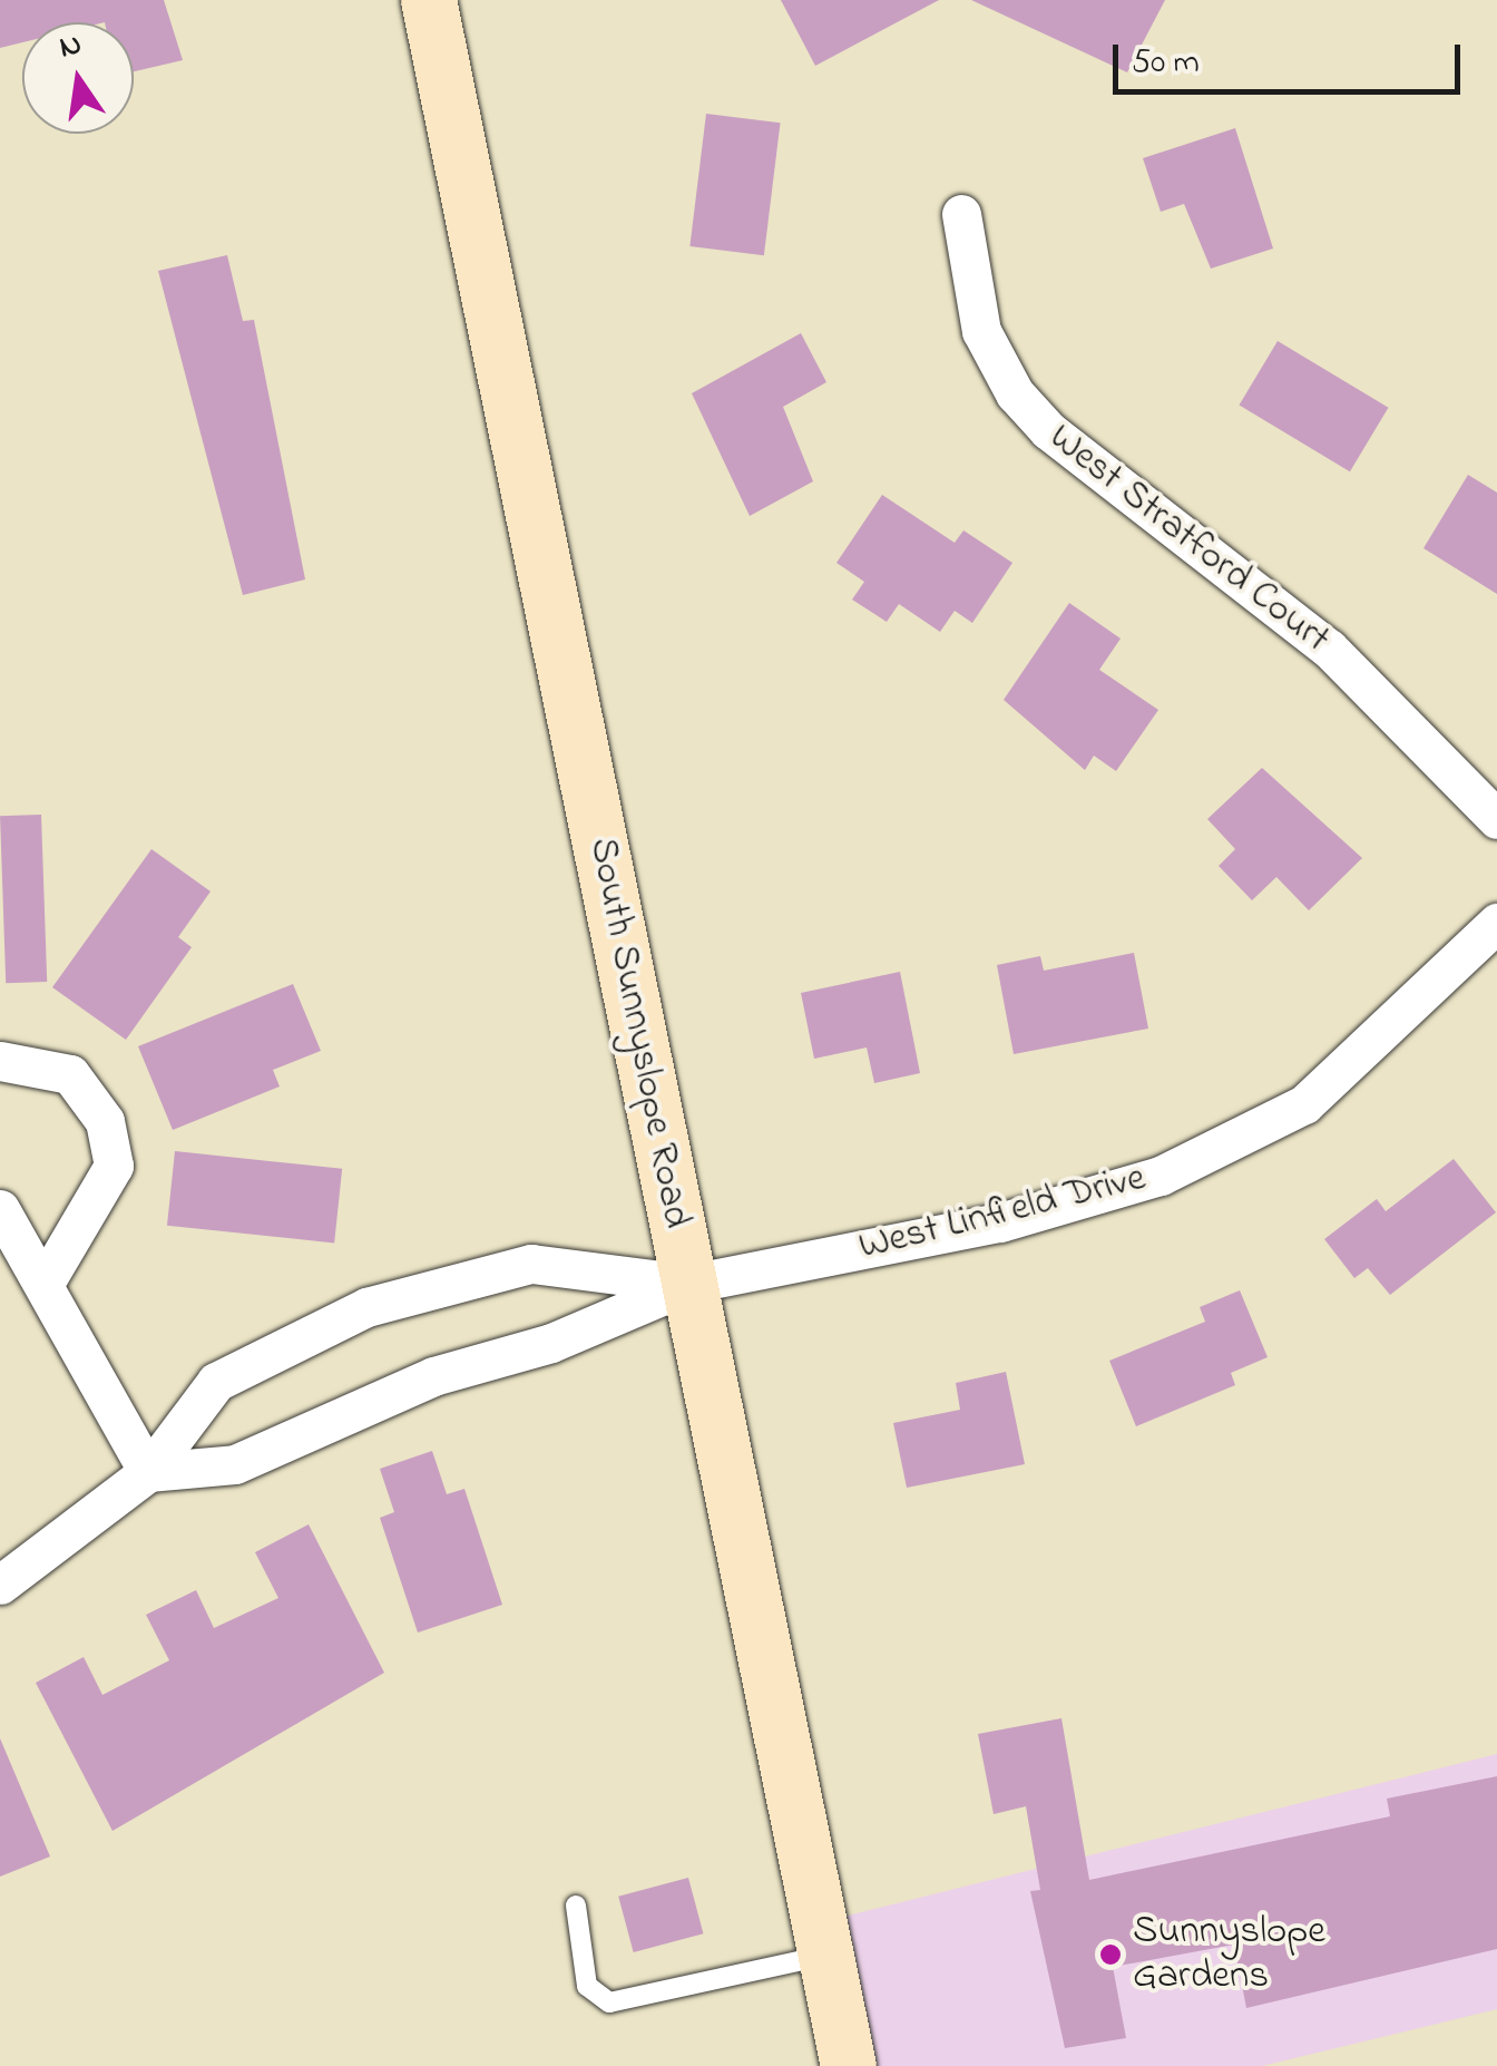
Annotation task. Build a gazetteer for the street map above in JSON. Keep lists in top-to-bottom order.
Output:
{
  "streets": {
    "street": ["West Stratford Court", "South Sunnyslope Road", "West Linfield Drive"]
  },
  "crossings": [
    ["South Sunnyslope Road", "West Linfield Drive"]
  ],
  "places": ["Sunnyslope Gardens"],
  "scale_bar": "50 m",
  "north": "top"
}
